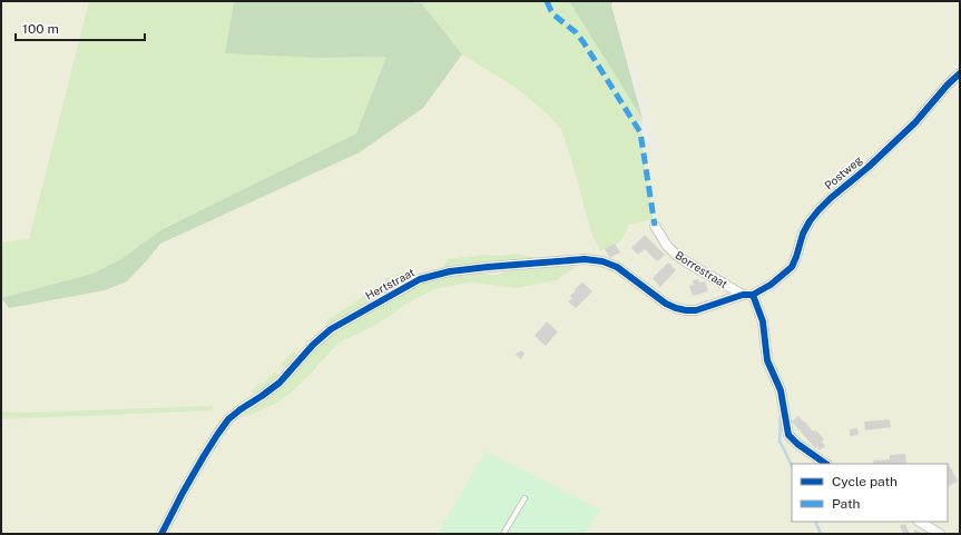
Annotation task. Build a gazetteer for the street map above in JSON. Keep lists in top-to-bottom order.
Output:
{
  "streets": {
    "street": ["Postweg", "Borrestraat", "Hertstraat"]
  },
  "crossings": [
    ["Borrestraat", "Hertstraat"]
  ],
  "legend": ["Cycle path", "Path"],
  "scale_bar": "100 m"
}
